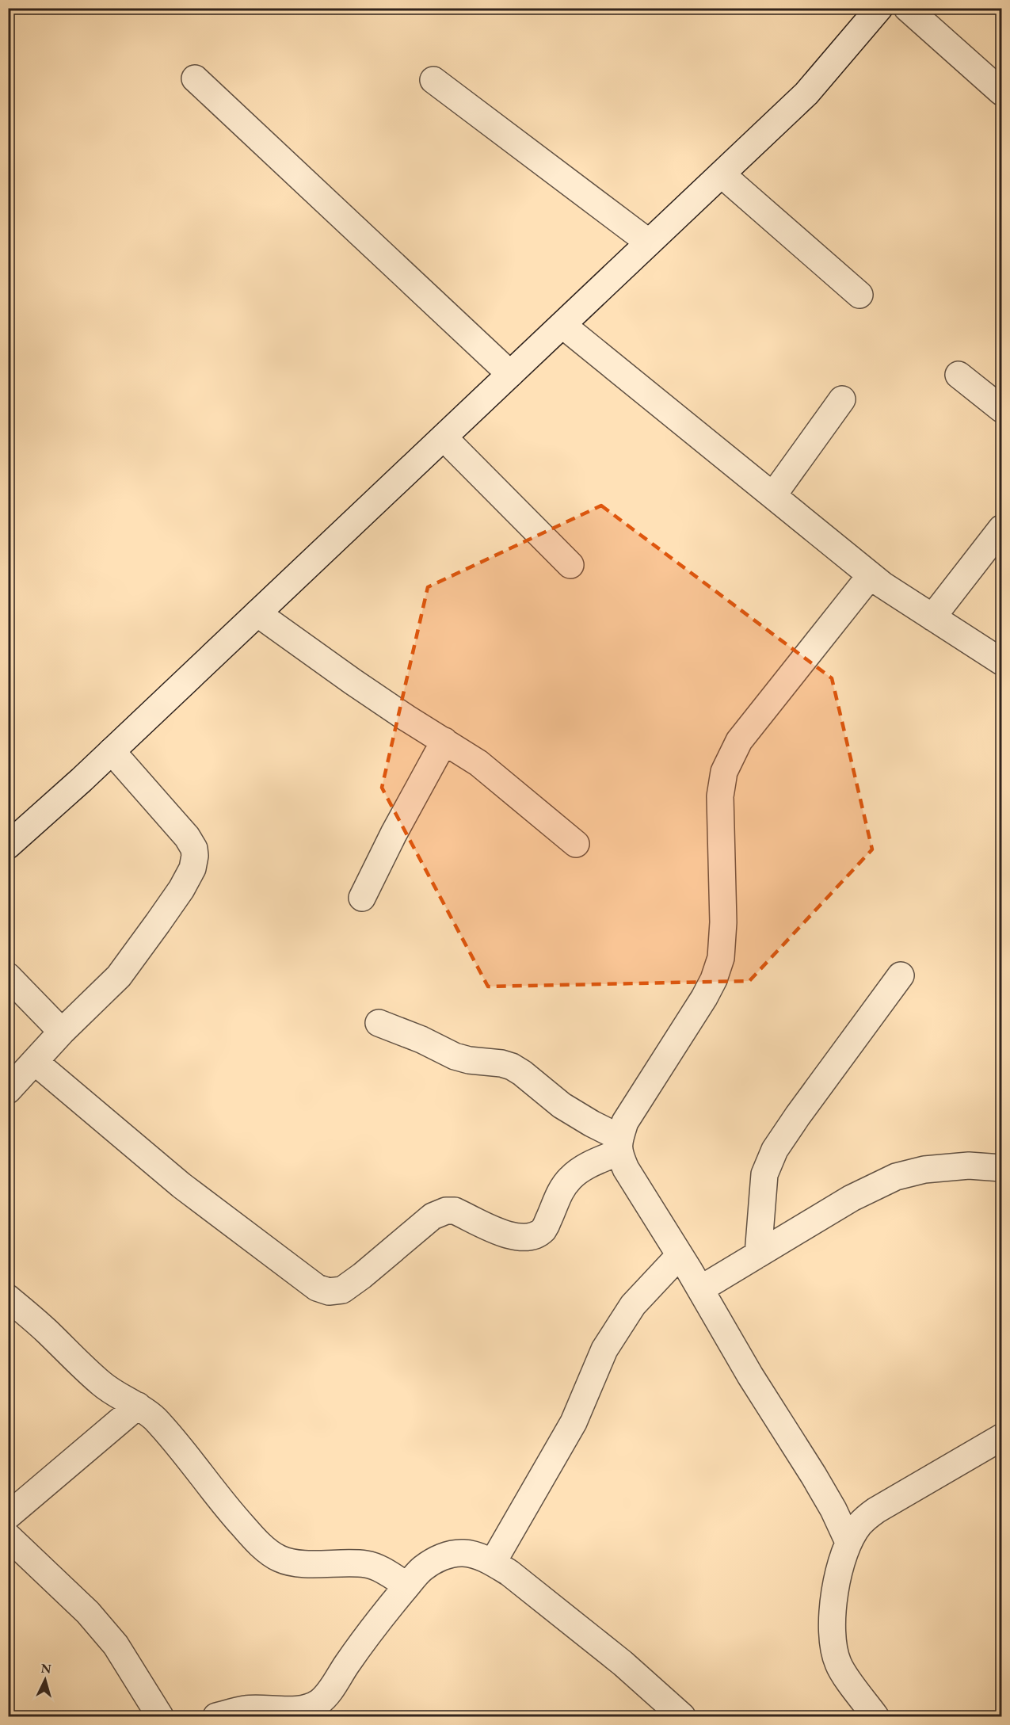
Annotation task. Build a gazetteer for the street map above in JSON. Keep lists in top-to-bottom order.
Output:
{
  "north": "top"
}
